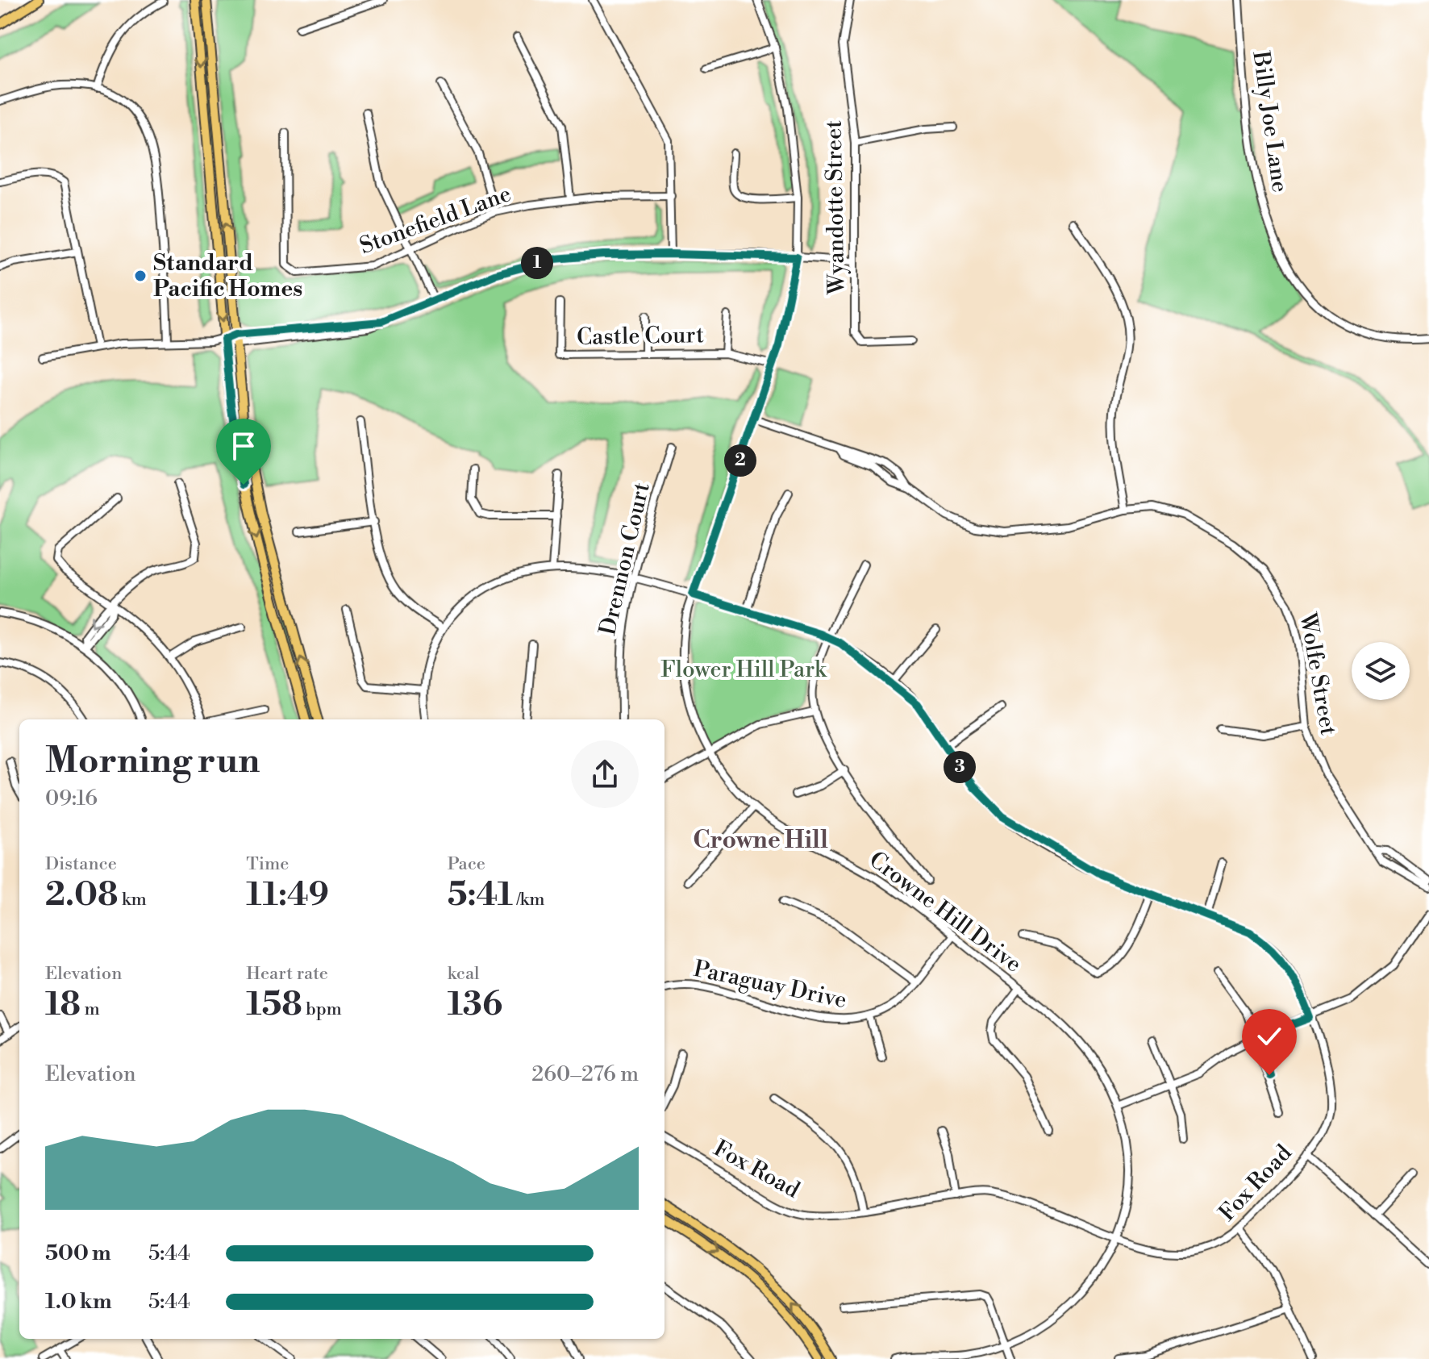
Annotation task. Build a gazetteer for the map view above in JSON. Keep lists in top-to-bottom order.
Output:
{
  "streets": {
    "street": [
      "Billy Joe Lane",
      "Wyandotte Street",
      "Stonefield Lane",
      "Castle Court",
      "Drennon Court",
      "Wolfe Street",
      "Crowne Hill Drive",
      "Paraguay Drive",
      "Fox Road"
    ]
  },
  "crossings": [
    ["Castle Court", "Crowne Hill Drive"],
    ["Drennon Court", "Fox Road"],
    ["Wolfe Street", "Crowne Hill Drive"],
    ["Crowne Hill Drive", "Paraguay Drive"],
    ["Crowne Hill Drive", "Fox Road"]
  ],
  "districts": ["Crowne Hill"],
  "parks": ["Flower Hill Park"],
  "places": ["Standard Pacific Homes"],
  "page": {
    "pins": ["1", "2", "3"],
    "heading": ["Morning run", "09:16"],
    "stats": [
      ["Distance", "2.08 km"],
      ["Time", "11:49"],
      ["Pace", "5:41 /km"],
      ["Elevation", "18 m"],
      ["Heart rate", "158 bpm"],
      ["kcal", "136"]
    ],
    "chart": ["Elevation", "260–276 m"],
    "list": [
      {
        "name": "500 m",
        "note": "5:44"
      },
      {
        "name": "1.0 km",
        "note": "5:44"
      }
    ]
  }
}
